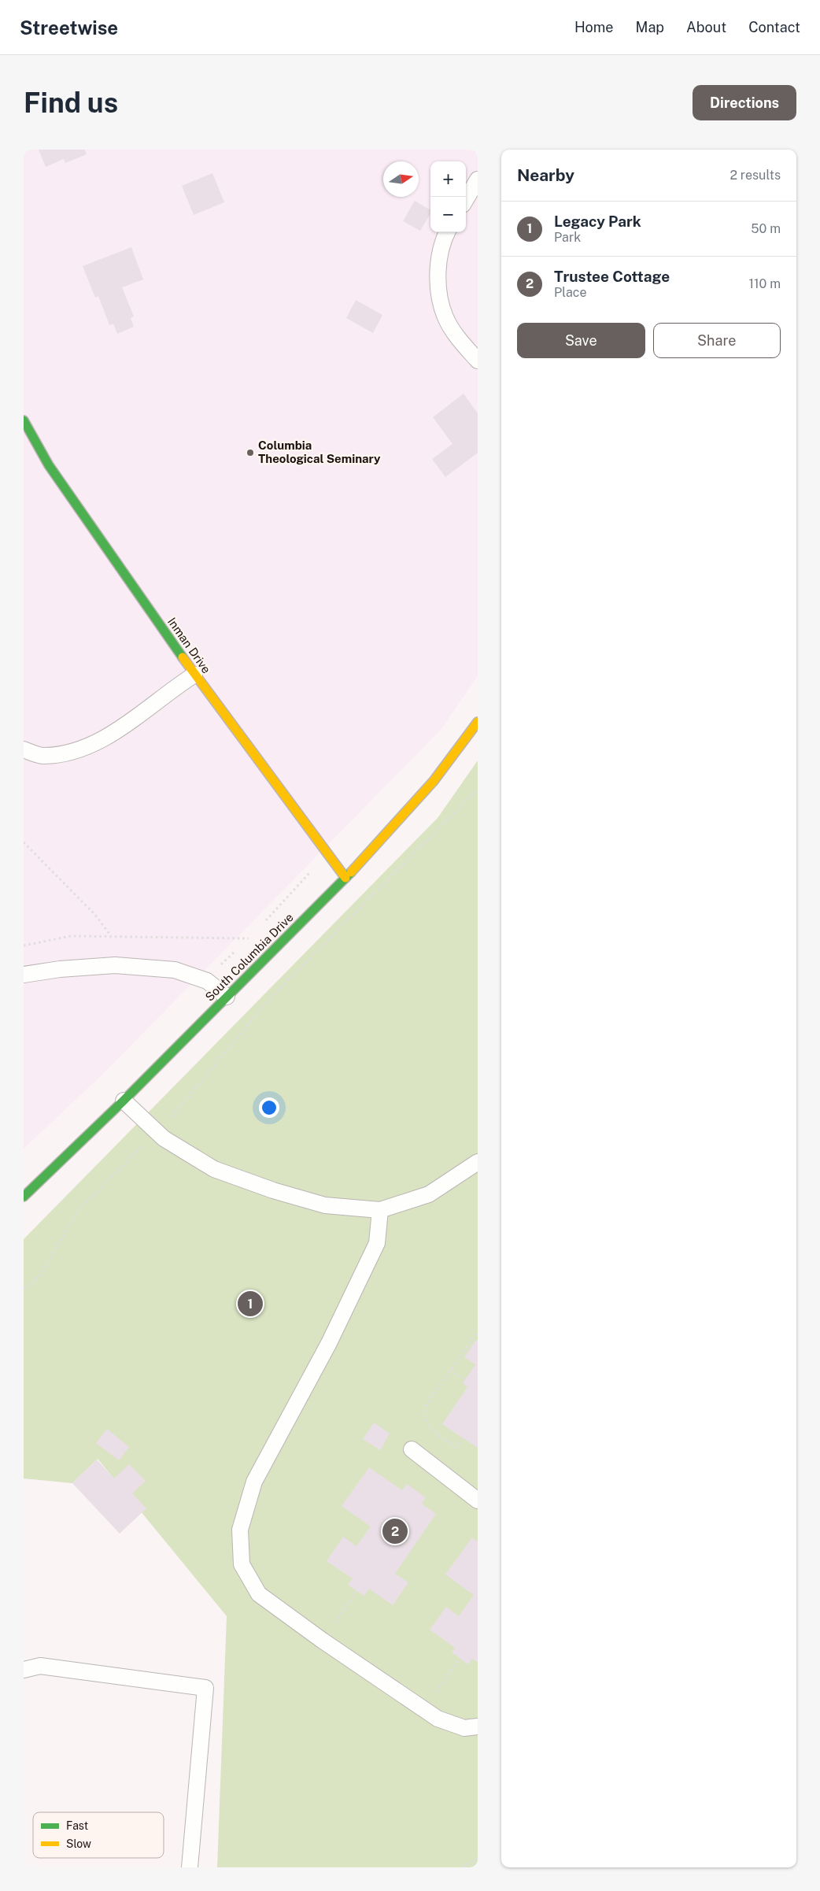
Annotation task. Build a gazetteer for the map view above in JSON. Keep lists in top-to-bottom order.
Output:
{
  "streets": {
    "main road": ["Inman Drive", "South Columbia Drive"]
  },
  "crossings": [
    ["Inman Drive", "South Columbia Drive"]
  ],
  "places": ["Columbia Theological Seminary"],
  "legend": ["Fast", "Slow"],
  "north": "right",
  "page": {
    "header": "Streetwise",
    "nav": [
      "Home",
      "Map",
      "About",
      "Contact"
    ],
    "buttons": [
      "Directions",
      ["Save", "Share"]
    ],
    "title": "Find us",
    "heading": ["Nearby", "2 results"],
    "map_buttons": ["+", "−"],
    "list": [
      {
        "mark": "1",
        "name": "Legacy Park",
        "note": "Park",
        "value": "50 m"
      },
      {
        "mark": "2",
        "name": "Trustee Cottage",
        "note": "Place",
        "value": "110 m"
      }
    ],
    "pins": ["1", "2"]
  }
}
